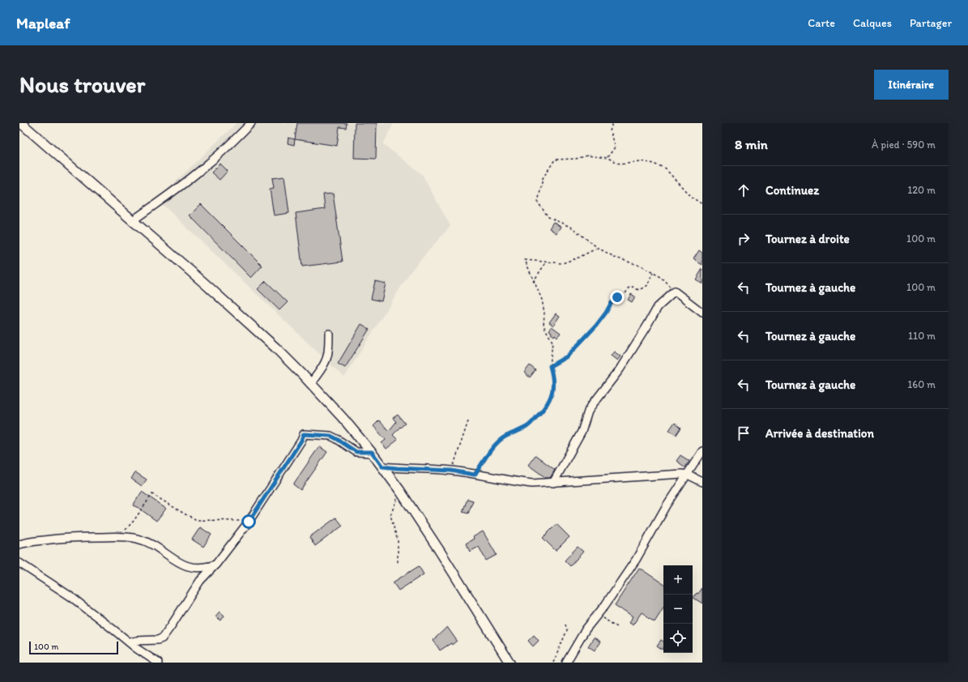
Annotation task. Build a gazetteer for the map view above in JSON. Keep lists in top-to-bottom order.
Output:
{
  "scale_bar": "100 m",
  "page": {
    "header": "Mapleaf",
    "nav": ["Carte", "Calques", "Partager"],
    "buttons": "Itinéraire",
    "title": "Nous trouver",
    "heading": ["8 min", "À pied · 590 m"],
    "list": [
      ["Continuez", "120 m"],
      ["Tournez à droite", "100 m"],
      ["Tournez à gauche", "100 m"],
      ["Tournez à gauche", "110 m"],
      ["Tournez à gauche", "160 m"],
      "Arrivée à destination"
    ],
    "map_buttons": ["+", "−"],
    "scale": "100 m"
  }
}
